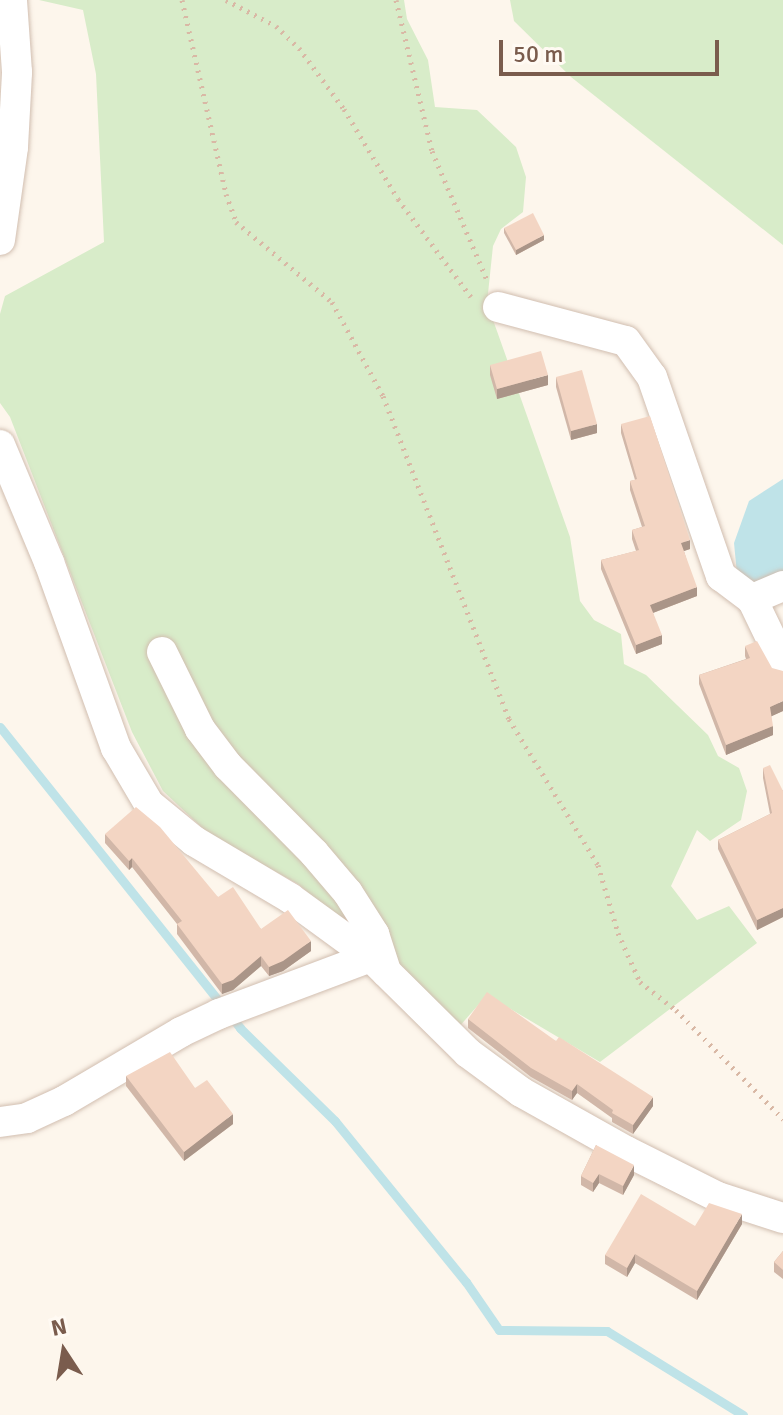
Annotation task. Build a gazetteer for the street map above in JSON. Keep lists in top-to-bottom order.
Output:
{
  "scale_bar": "50 m",
  "north": "top"
}
